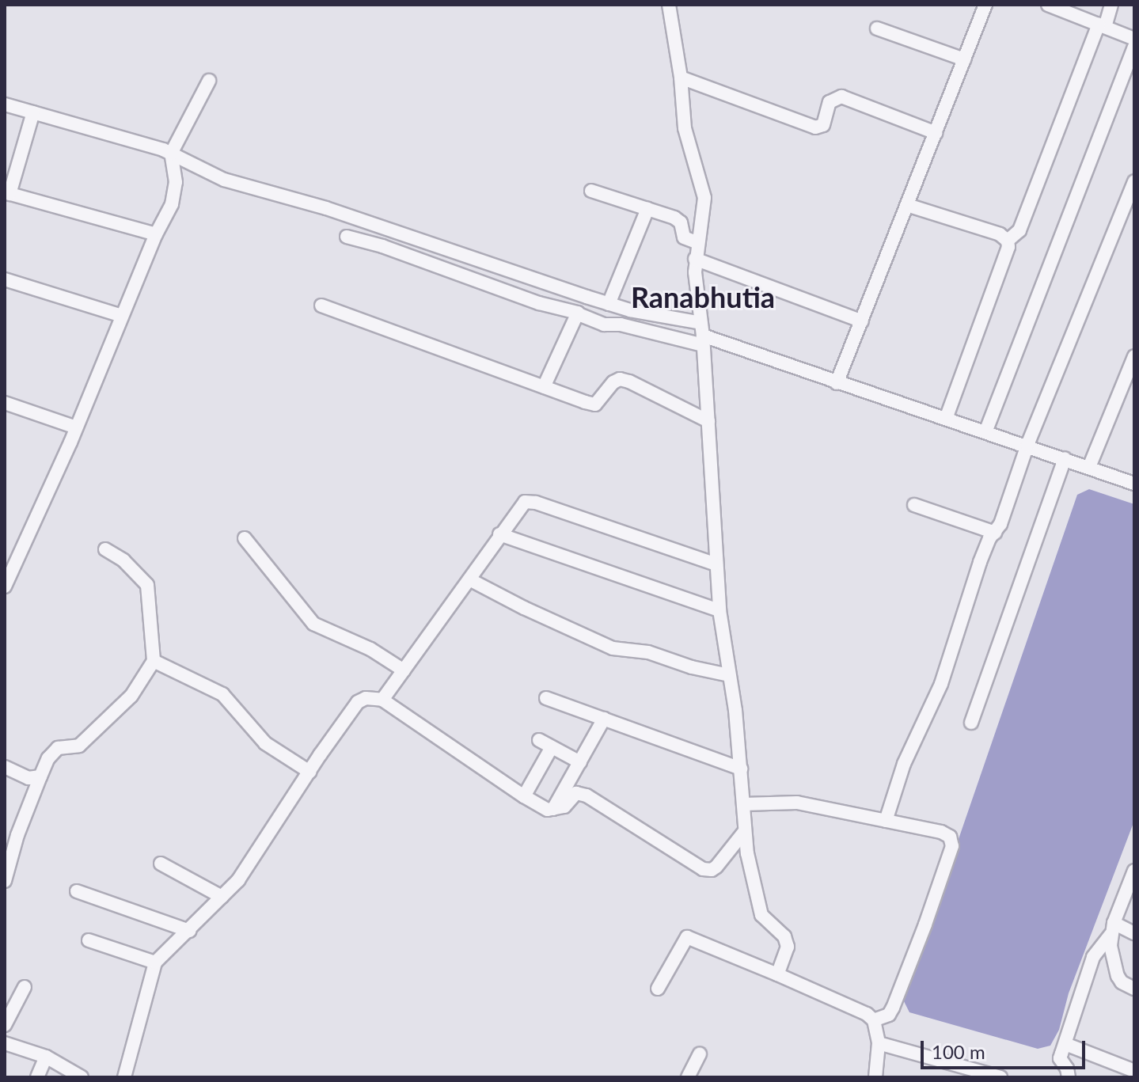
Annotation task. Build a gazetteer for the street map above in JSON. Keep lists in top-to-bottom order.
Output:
{
  "districts": ["Ranabhutia"],
  "scale_bar": "100 m"
}
